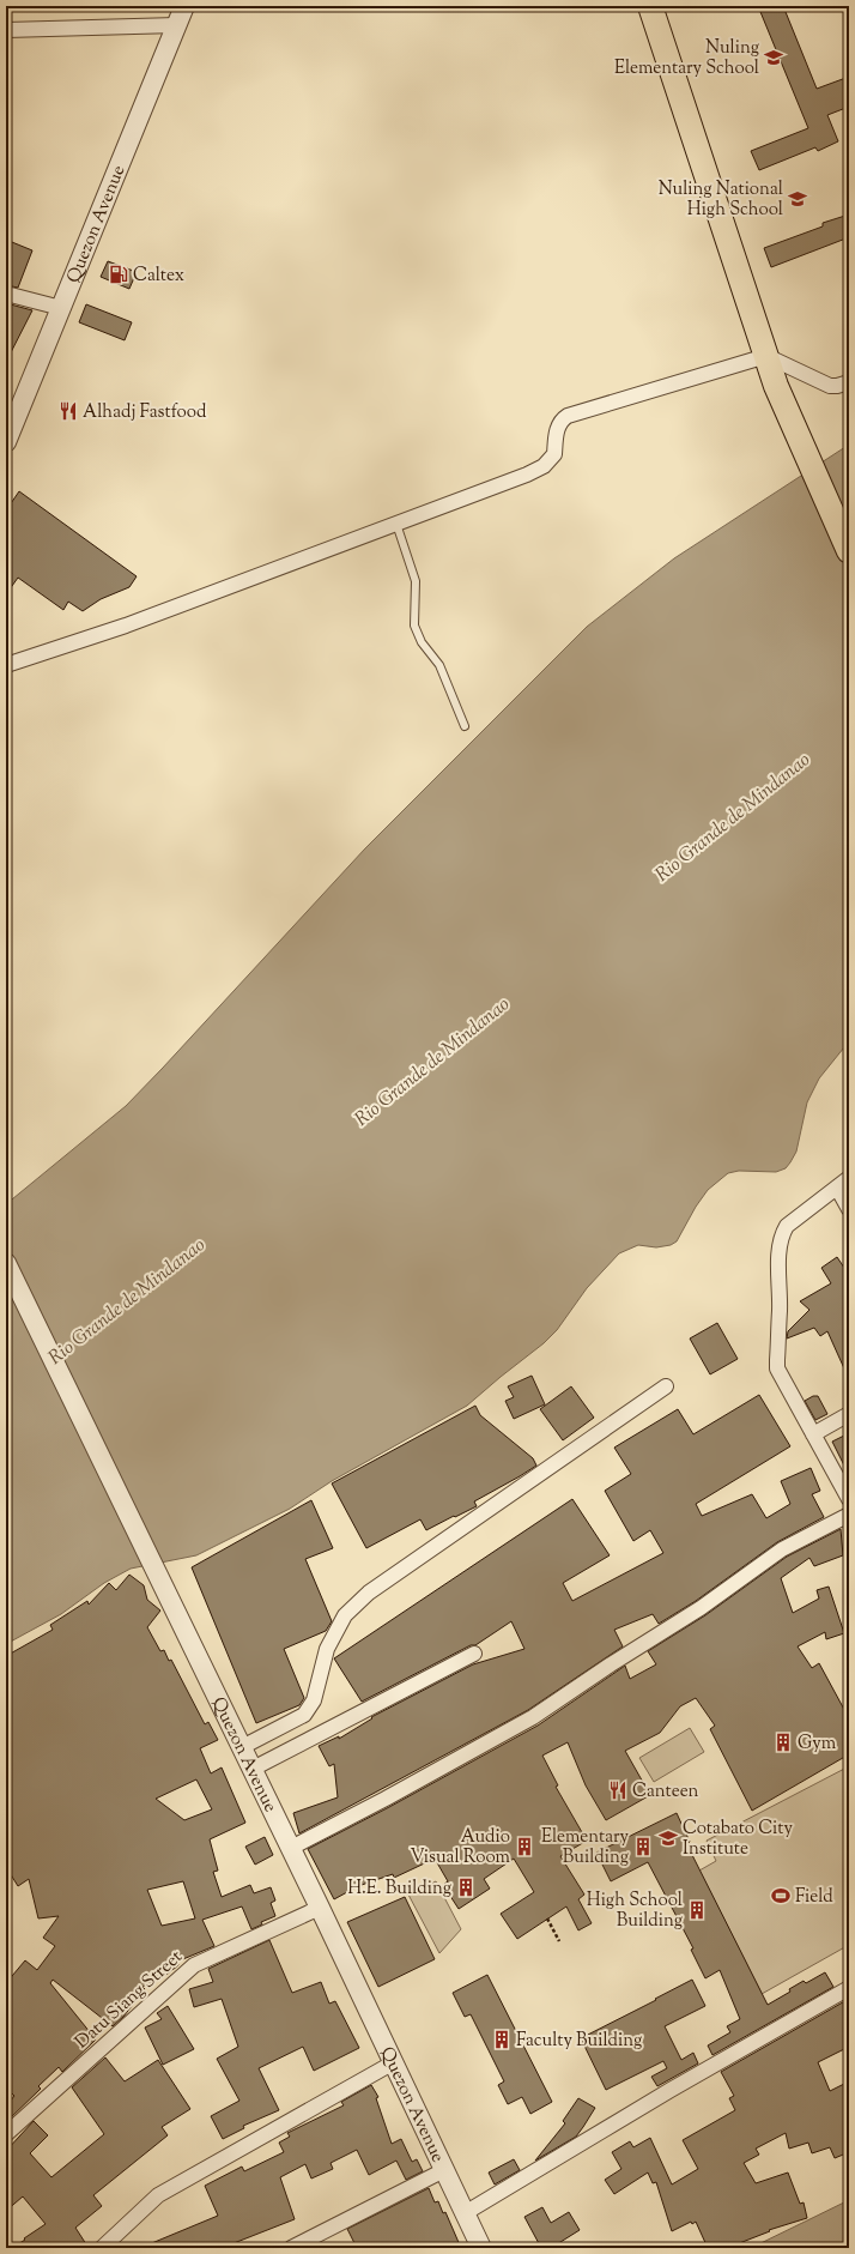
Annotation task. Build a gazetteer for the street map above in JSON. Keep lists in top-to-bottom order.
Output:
{
  "streets": {
    "street": ["Quezon Avenue", "Datu Siang Street"]
  },
  "crossings": [
    ["Quezon Avenue", "Datu Siang Street"]
  ],
  "water": ["Rio Grande de Mindanao"],
  "places": {
    "school or university": ["Nuling Elementary School", "Nuling National High School", "Cotabato City Institute"],
    "fuel station": ["Caltex"],
    "restaurant": ["Alhadj Fastfood", "Canteen"],
    "building": [
      "Gym",
      "Audio Visual Room",
      "Elementary Building",
      "H.E. Building",
      "High School Building",
      "Faculty Building"
    ],
    "sports": ["Field"]
  }
}
